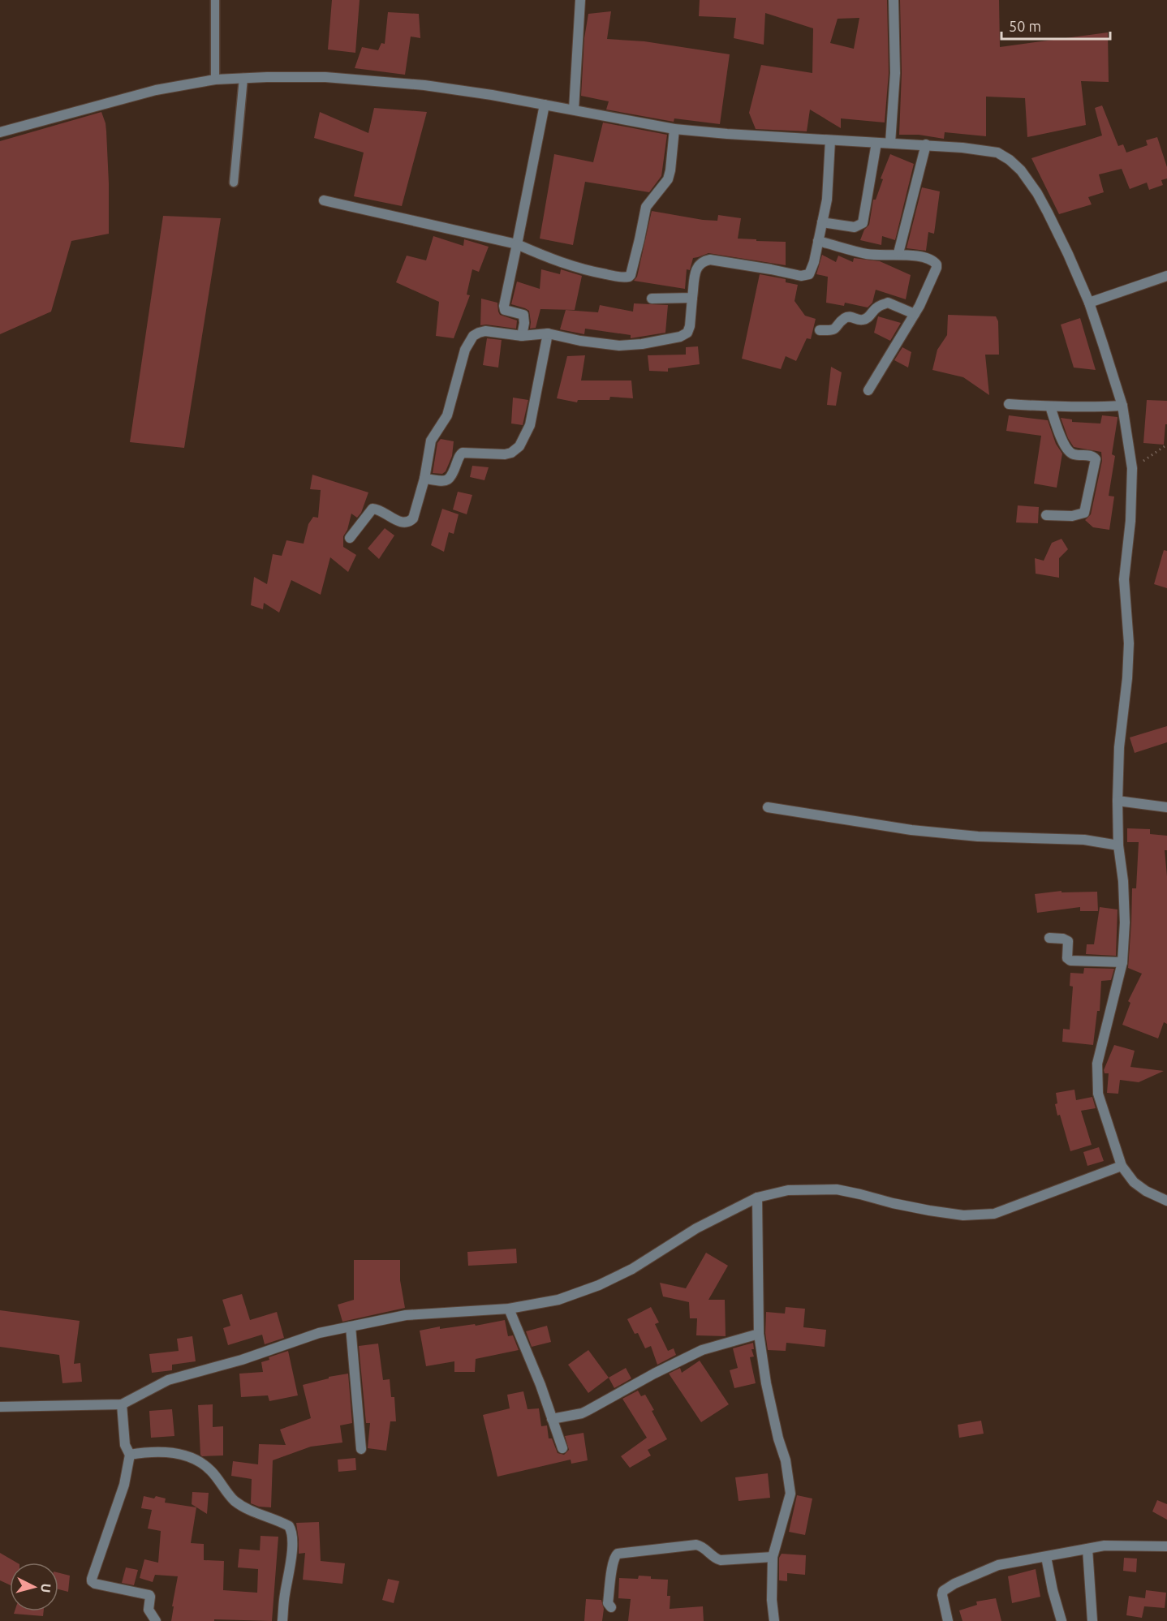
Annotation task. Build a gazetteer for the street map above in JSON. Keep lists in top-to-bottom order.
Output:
{
  "scale_bar": "50 m",
  "north": "right"
}
